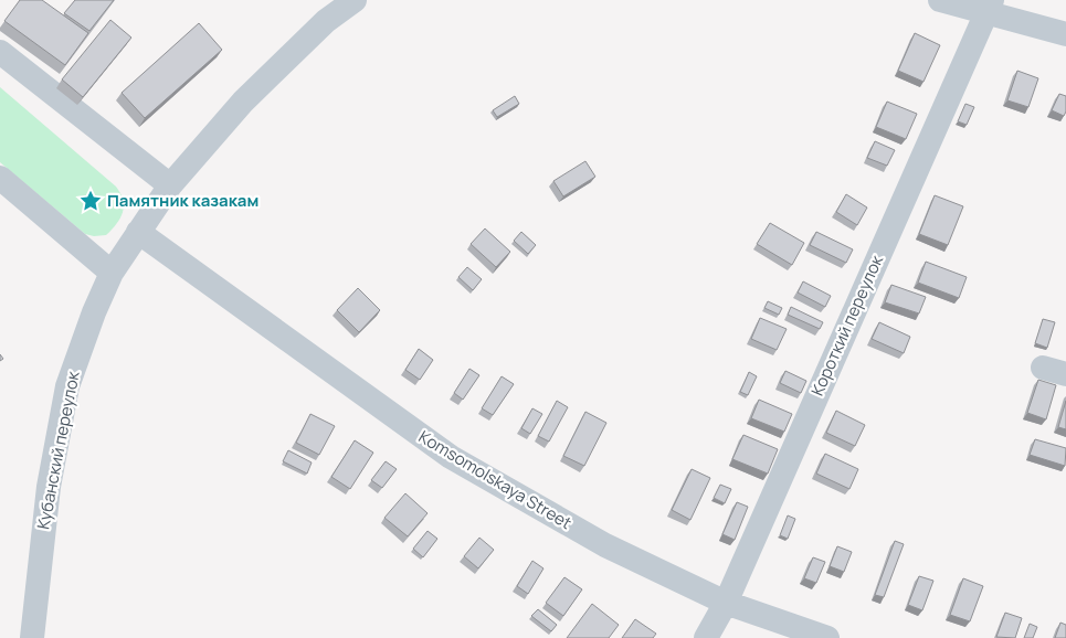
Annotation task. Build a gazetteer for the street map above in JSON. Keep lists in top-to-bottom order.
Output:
{
  "streets": {
    "street": ["Короткий переулок", "Кубанский переулок", "Komsomolskaya Street"]
  },
  "crossings": [
    ["Короткий переулок", "Komsomolskaya Street"],
    ["Кубанский переулок", "Komsomolskaya Street"]
  ],
  "places": {
    "place": ["Памятник казакам"]
  }
}
